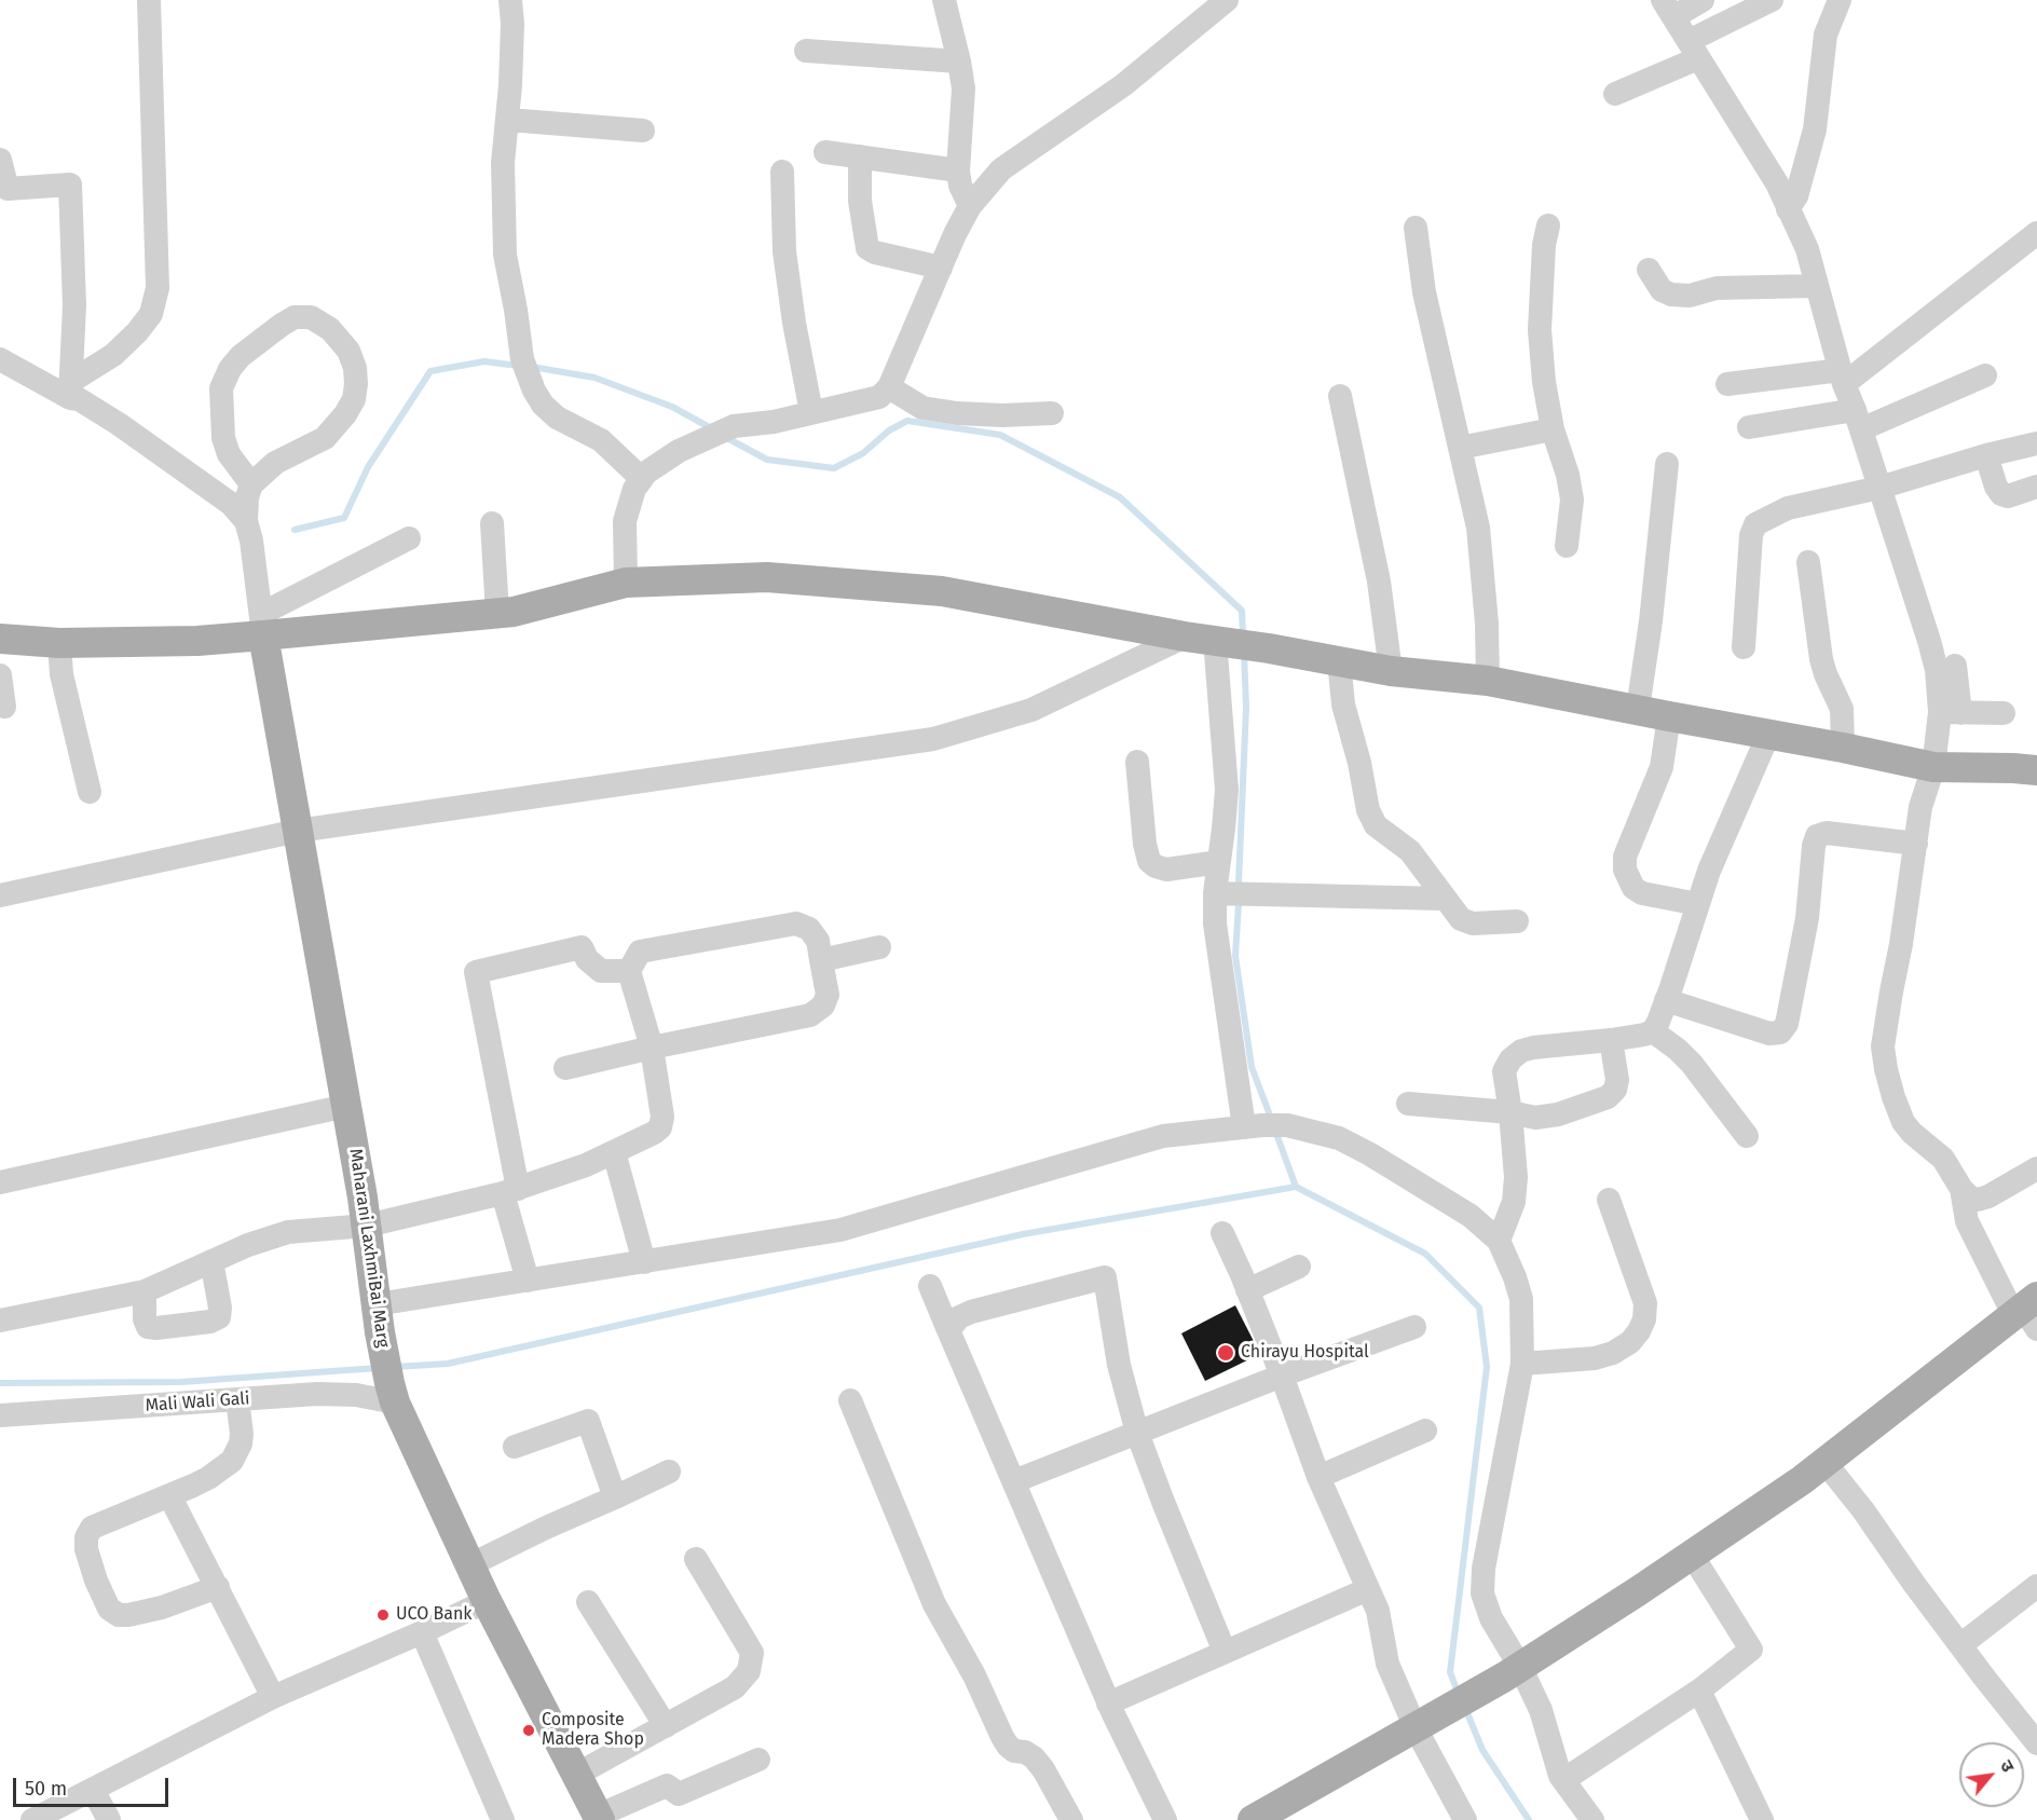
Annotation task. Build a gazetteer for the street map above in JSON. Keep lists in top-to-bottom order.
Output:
{
  "streets": {
    "main road": ["Maharani LaxhmiBai Marg"],
    "street": ["Mali Wali Gali"]
  },
  "crossings": [
    ["Maharani LaxhmiBai Marg", "Mali Wali Gali"]
  ],
  "places": ["Chirayu Hospital", "UCO Bank", "Composite Madera Shop"],
  "scale_bar": "50 m",
  "north": "top right"
}
